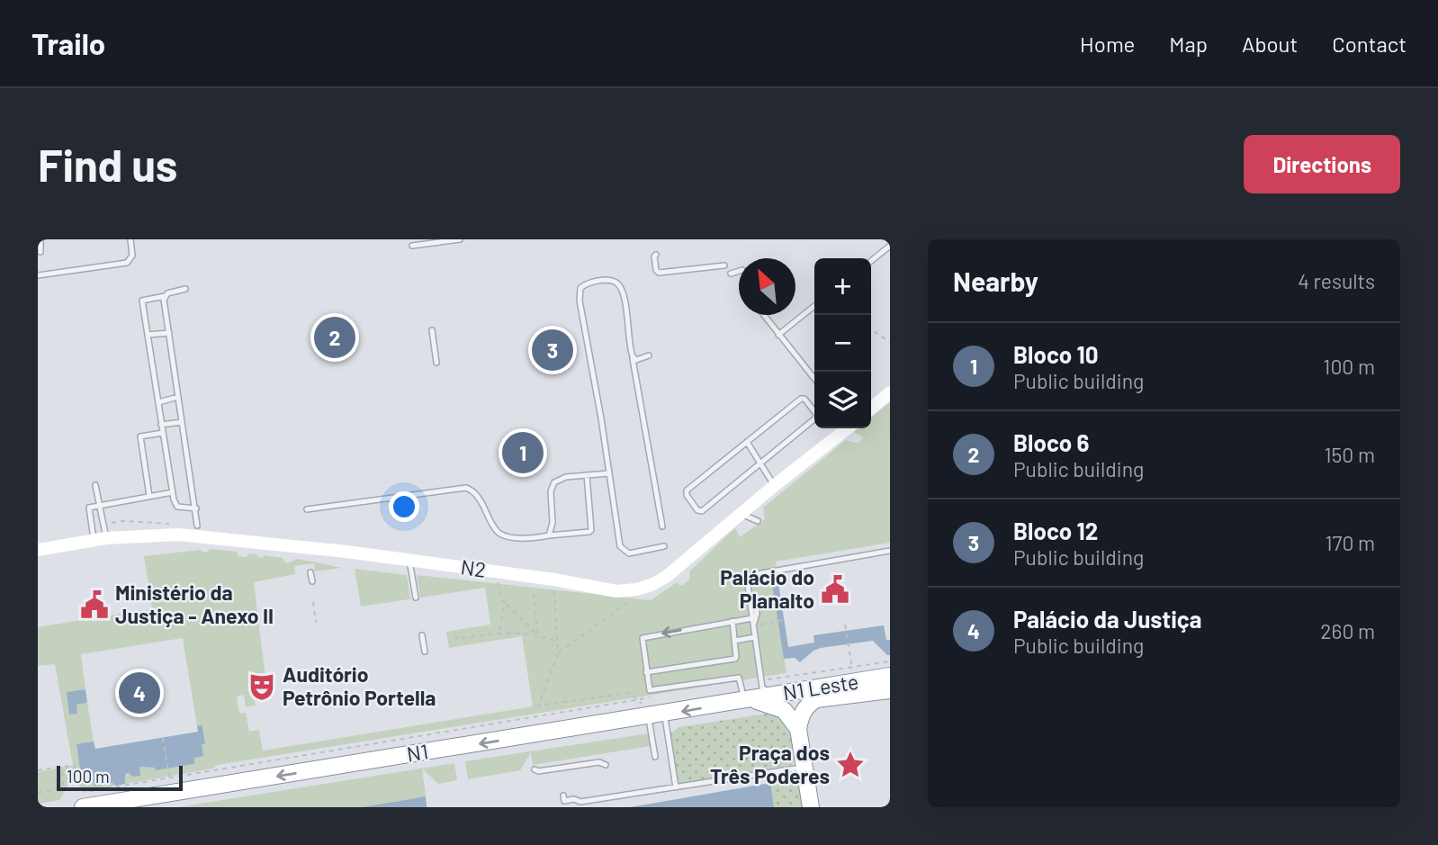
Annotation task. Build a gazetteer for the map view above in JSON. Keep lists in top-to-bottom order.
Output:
{
  "streets": {
    "highway": ["N1 Leste", "N1"],
    "main road": ["N2"]
  },
  "crossings": [
    ["N1 Leste", "N1"]
  ],
  "one_way": ["N1"],
  "places": {
    "public building": ["Palácio do Planalto", "Ministério da Justiça - Anexo II"],
    "theatre": ["Auditório Petrônio Portella"],
    "place": ["Praça dos Três Poderes"]
  },
  "scale_bar": "100 m",
  "north": "top left",
  "page": {
    "header": "Trailo",
    "nav": [
      "Home",
      "Map",
      "About",
      "Contact"
    ],
    "buttons": "Directions",
    "title": "Find us",
    "heading": ["Nearby", "4 results"],
    "map_buttons": ["+", "−"],
    "pins": [
      "2",
      "3",
      "1",
      "4"
    ],
    "list": [
      {
        "mark": "1",
        "name": "Bloco 10",
        "note": "Public building",
        "value": "100 m"
      },
      {
        "mark": "2",
        "name": "Bloco 6",
        "note": "Public building",
        "value": "150 m"
      },
      {
        "mark": "3",
        "name": "Bloco 12",
        "note": "Public building",
        "value": "170 m"
      },
      {
        "mark": "4",
        "name": "Palácio da Justiça",
        "note": "Public building",
        "value": "260 m"
      }
    ],
    "scale": "100 m"
  }
}
